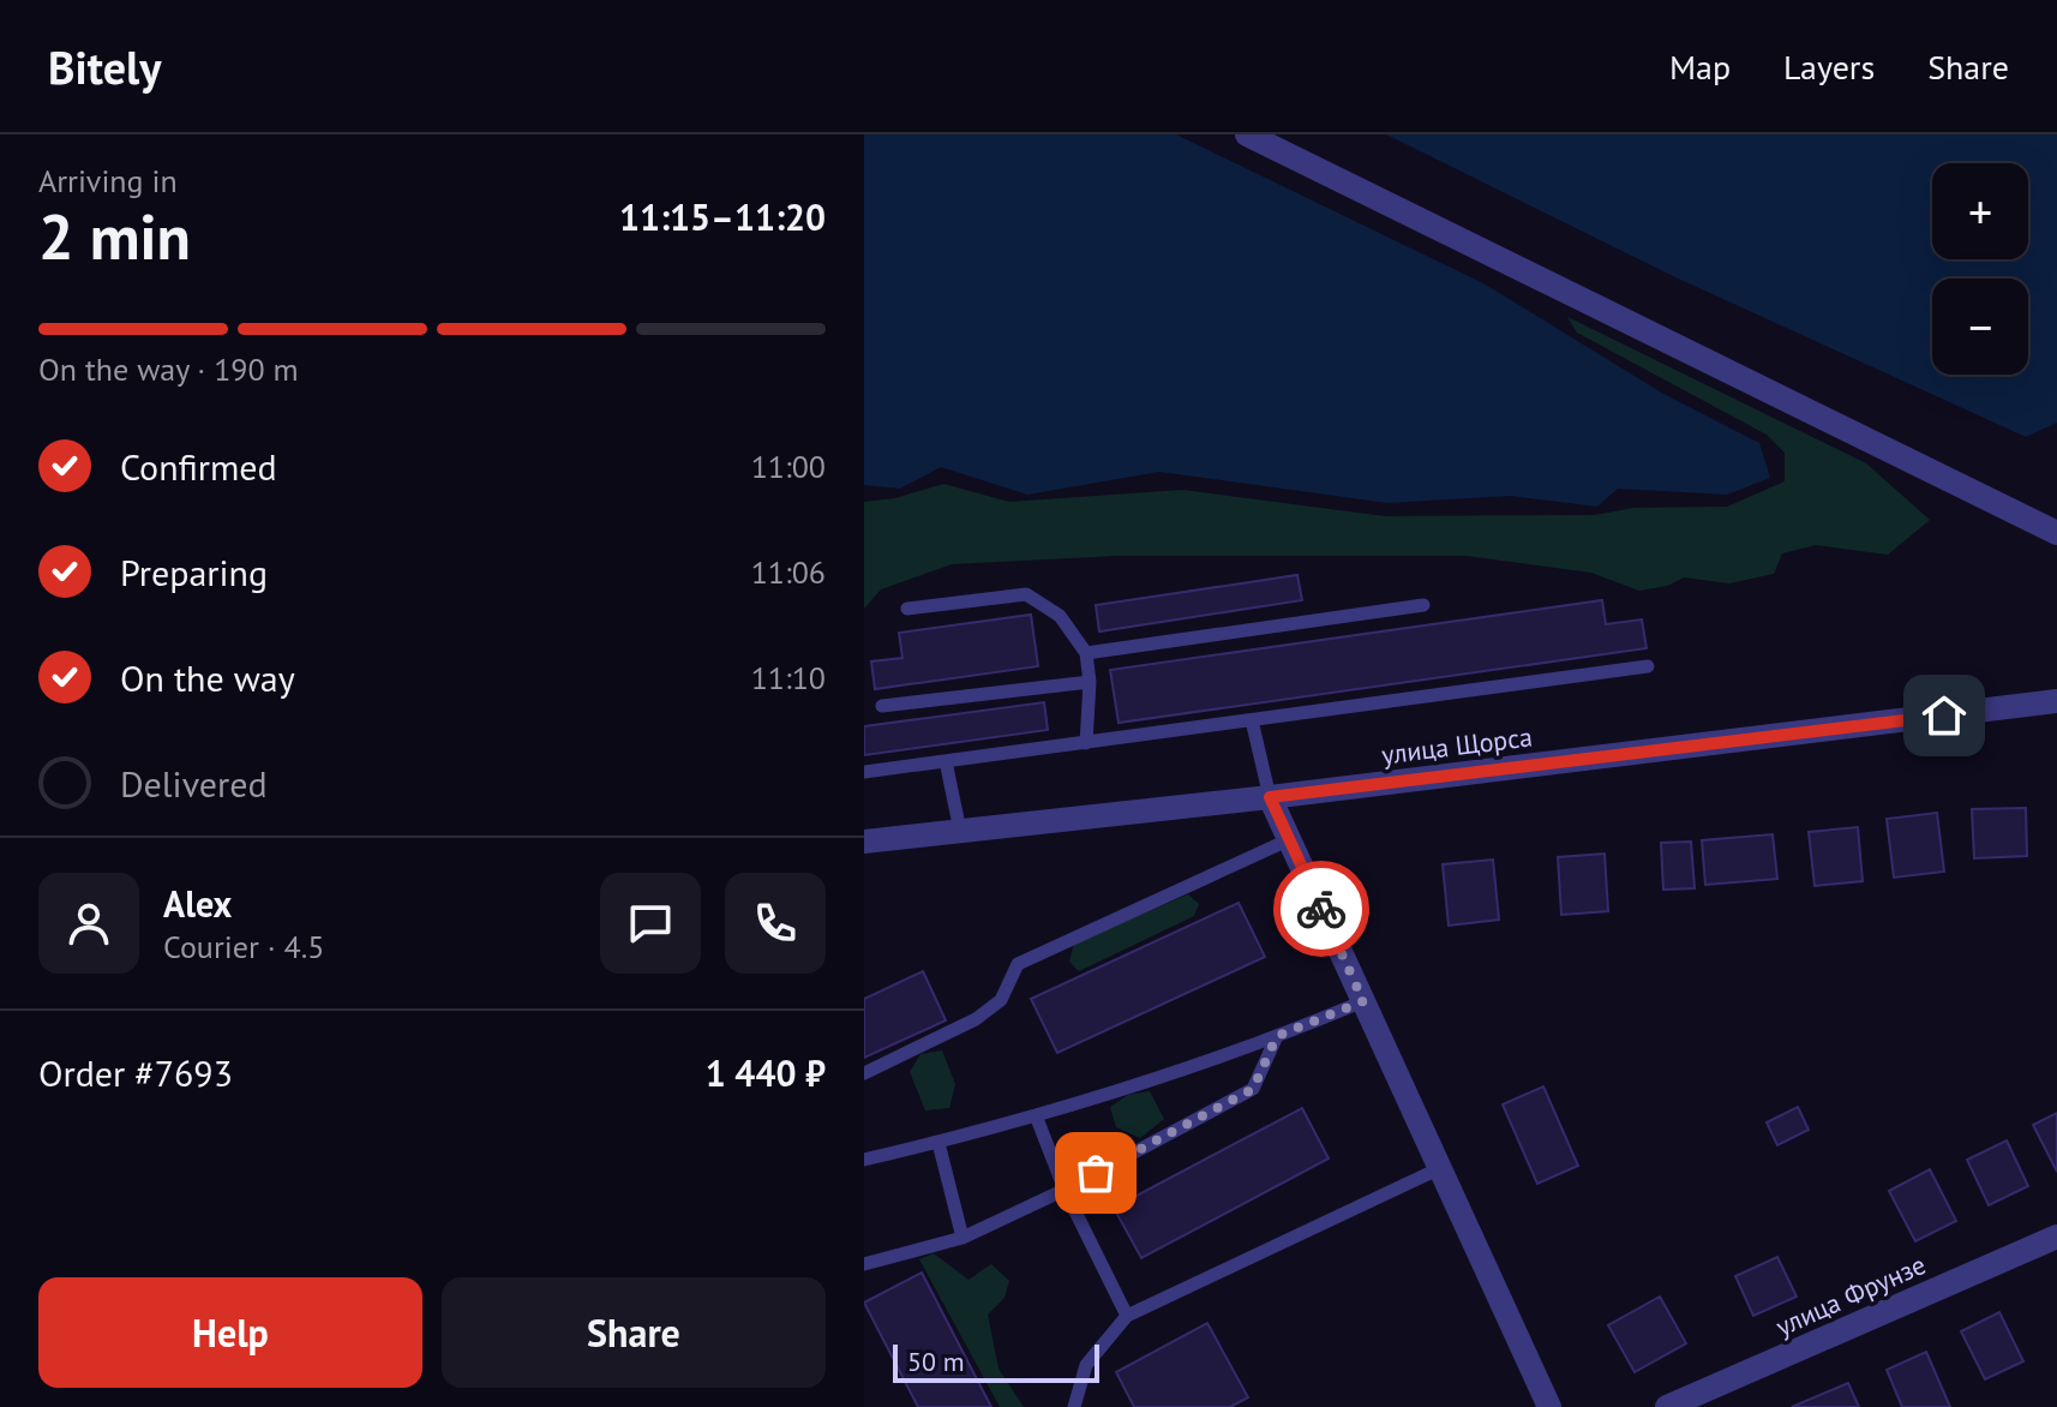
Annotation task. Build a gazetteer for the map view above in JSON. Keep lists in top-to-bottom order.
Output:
{
  "streets": {
    "street": ["улица Щорса", "улица Фрунзе"]
  },
  "scale_bar": "50 m",
  "page": {
    "header": "Bitely",
    "nav": ["Map", "Layers", "Share"],
    "heading": ["2 min", "Arriving in", "11:15–11:20"],
    "panel": [
      "Alex",
      "Courier · 4.5",
      "Order #7693",
      "1 440 ₽"
    ],
    "map_buttons": ["+", "−"],
    "bar": "On the way · 190 m",
    "list": [
      ["Confirmed", "11:00"],
      ["Preparing", "11:06"],
      ["On the way", "11:10"],
      "Delivered"
    ],
    "buttons": ["Help", "Share"],
    "scale": "50 m"
  }
}
